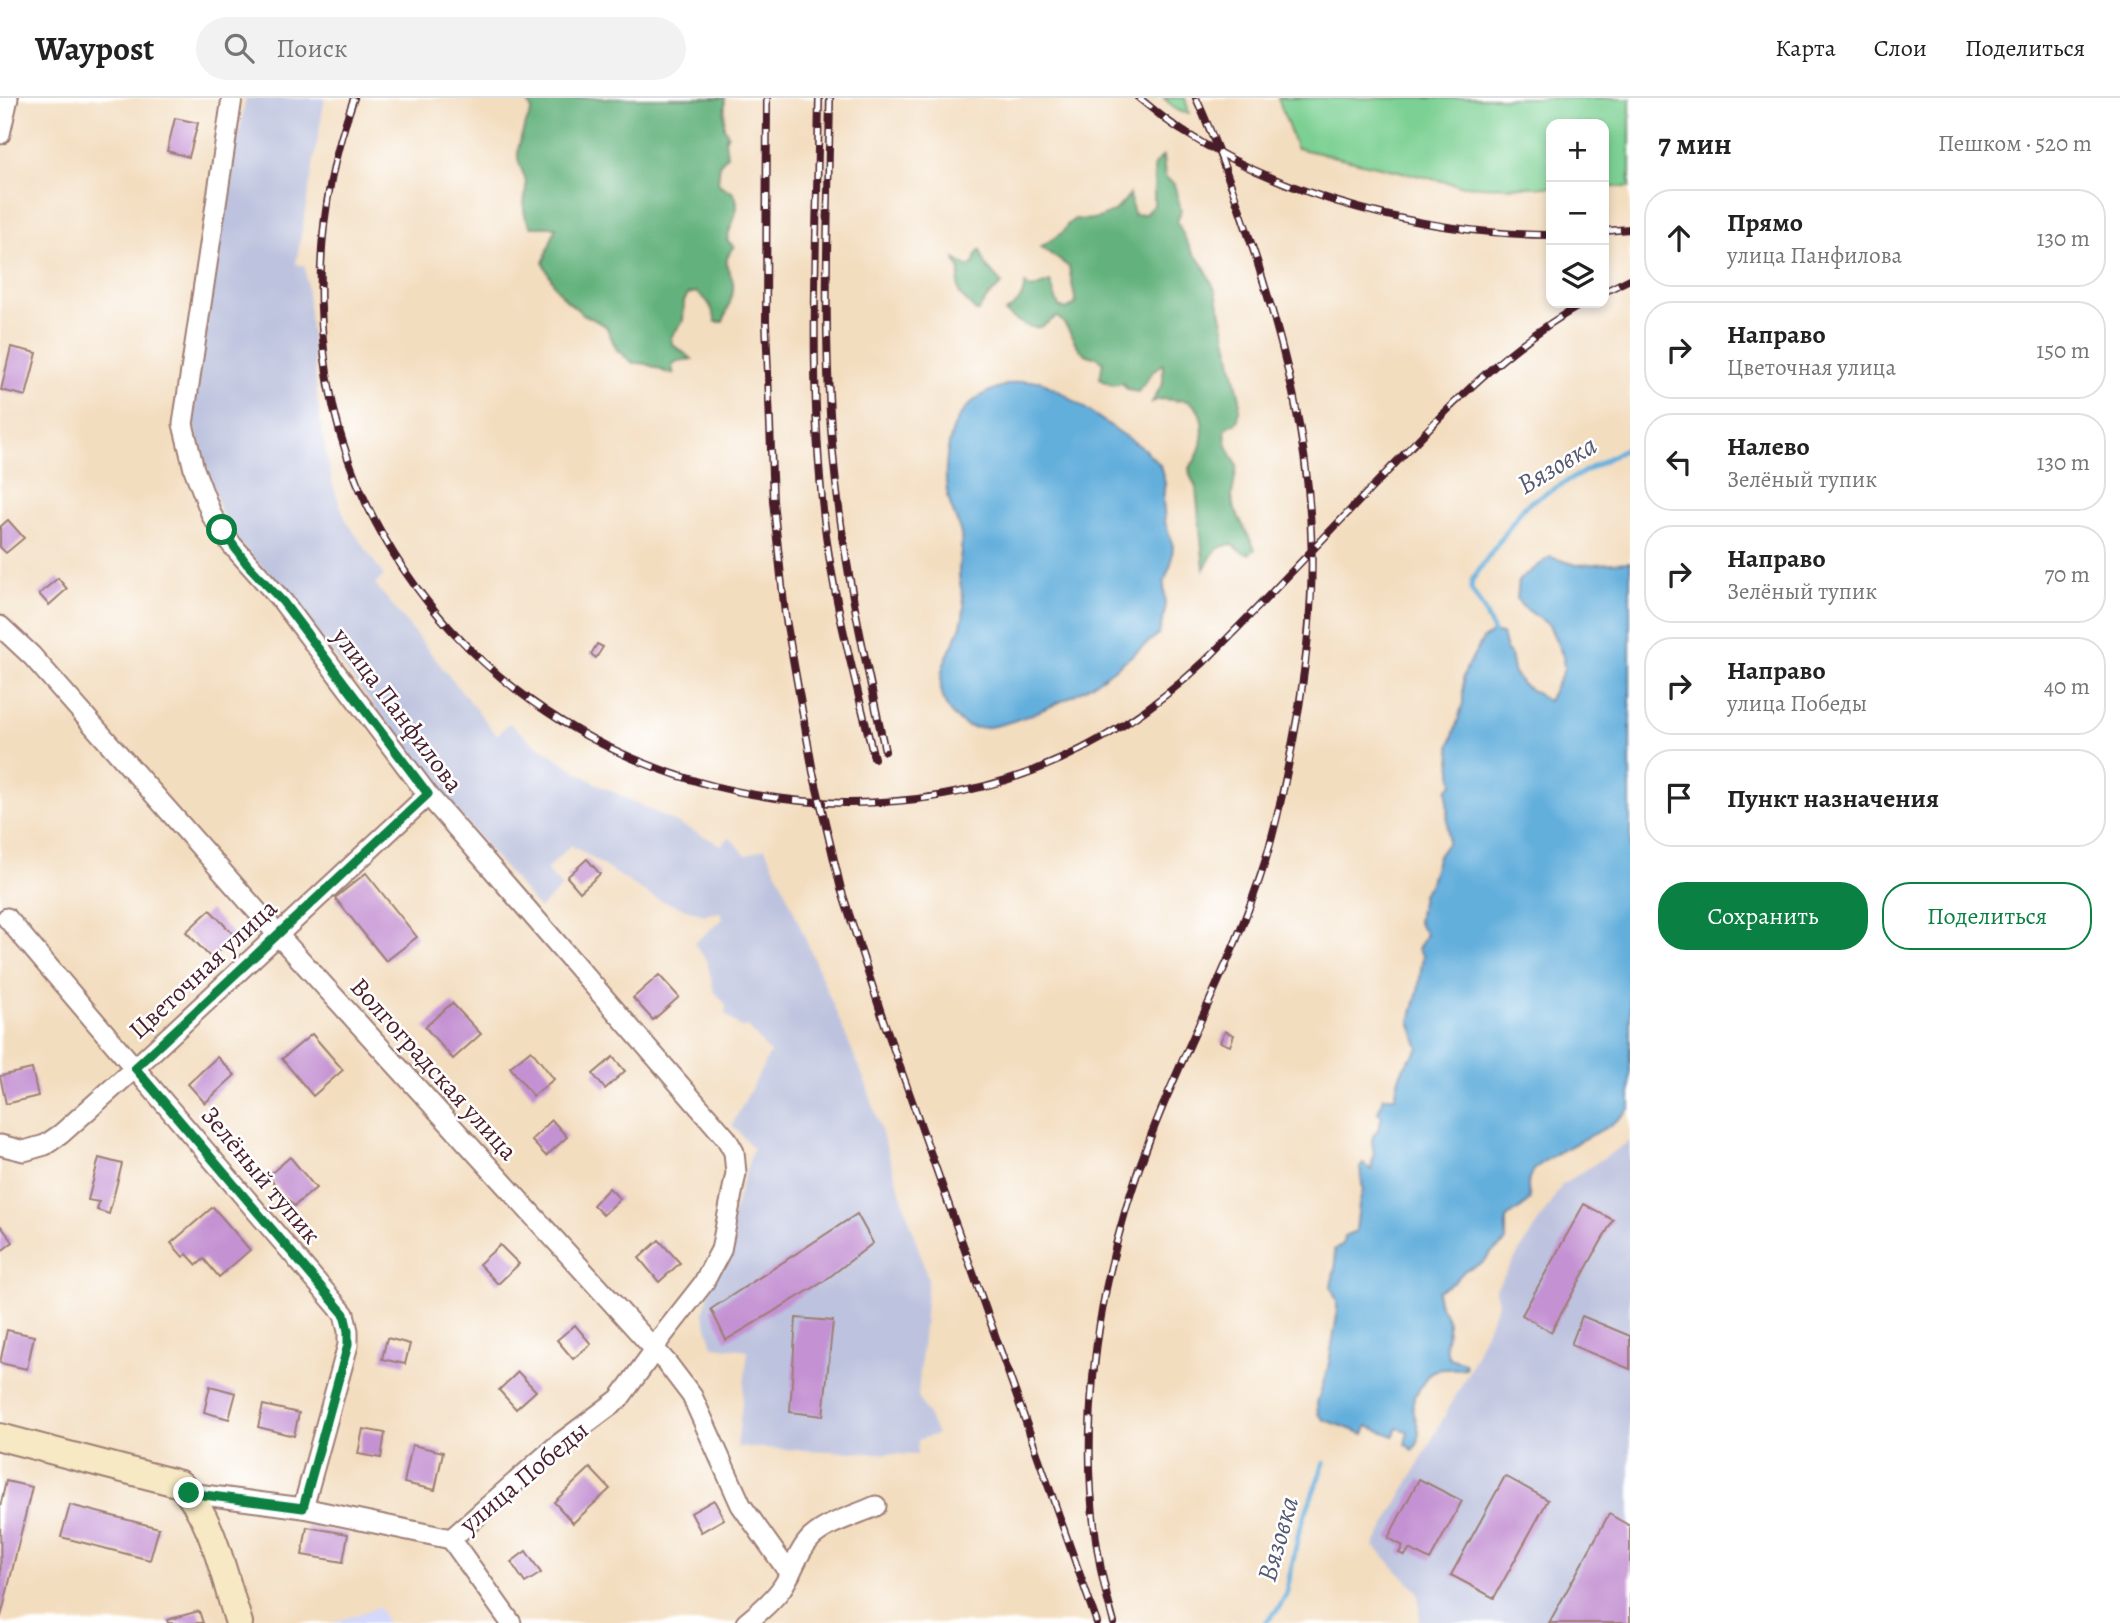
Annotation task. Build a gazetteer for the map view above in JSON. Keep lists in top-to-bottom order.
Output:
{
  "streets": {
    "street": [
      "улица Панфилова",
      "Цветочная улица",
      "Волгоградская улица",
      "Зелёный тупик",
      "улица Победы"
    ]
  },
  "crossings": [
    ["улица Панфилова", "Цветочная улица"],
    ["улица Панфилова", "улица Победы"],
    ["Цветочная улица", "Волгоградская улица"],
    ["Цветочная улица", "Зелёный тупик"],
    ["Волгоградская улица", "улица Победы"],
    ["Зелёный тупик", "улица Победы"]
  ],
  "water": ["Вязовка"],
  "page": {
    "header": "Waypost",
    "search": "Поиск",
    "nav": ["Карта", "Слои", "Поделиться"],
    "heading": ["7 мин", "Пешком · 520 m"],
    "map_buttons": ["+", "−"],
    "list": [
      ["Прямо", "улица Панфилова", "130 m"],
      ["Направо", "Цветочная улица", "150 m"],
      ["Налево", "Зелёный тупик", "130 m"],
      ["Направо", "Зелёный тупик", "70 m"],
      ["Направо", "улица Победы", "40 m"],
      "Пункт назначения"
    ],
    "buttons": ["Сохранить", "Поделиться"]
  }
}
